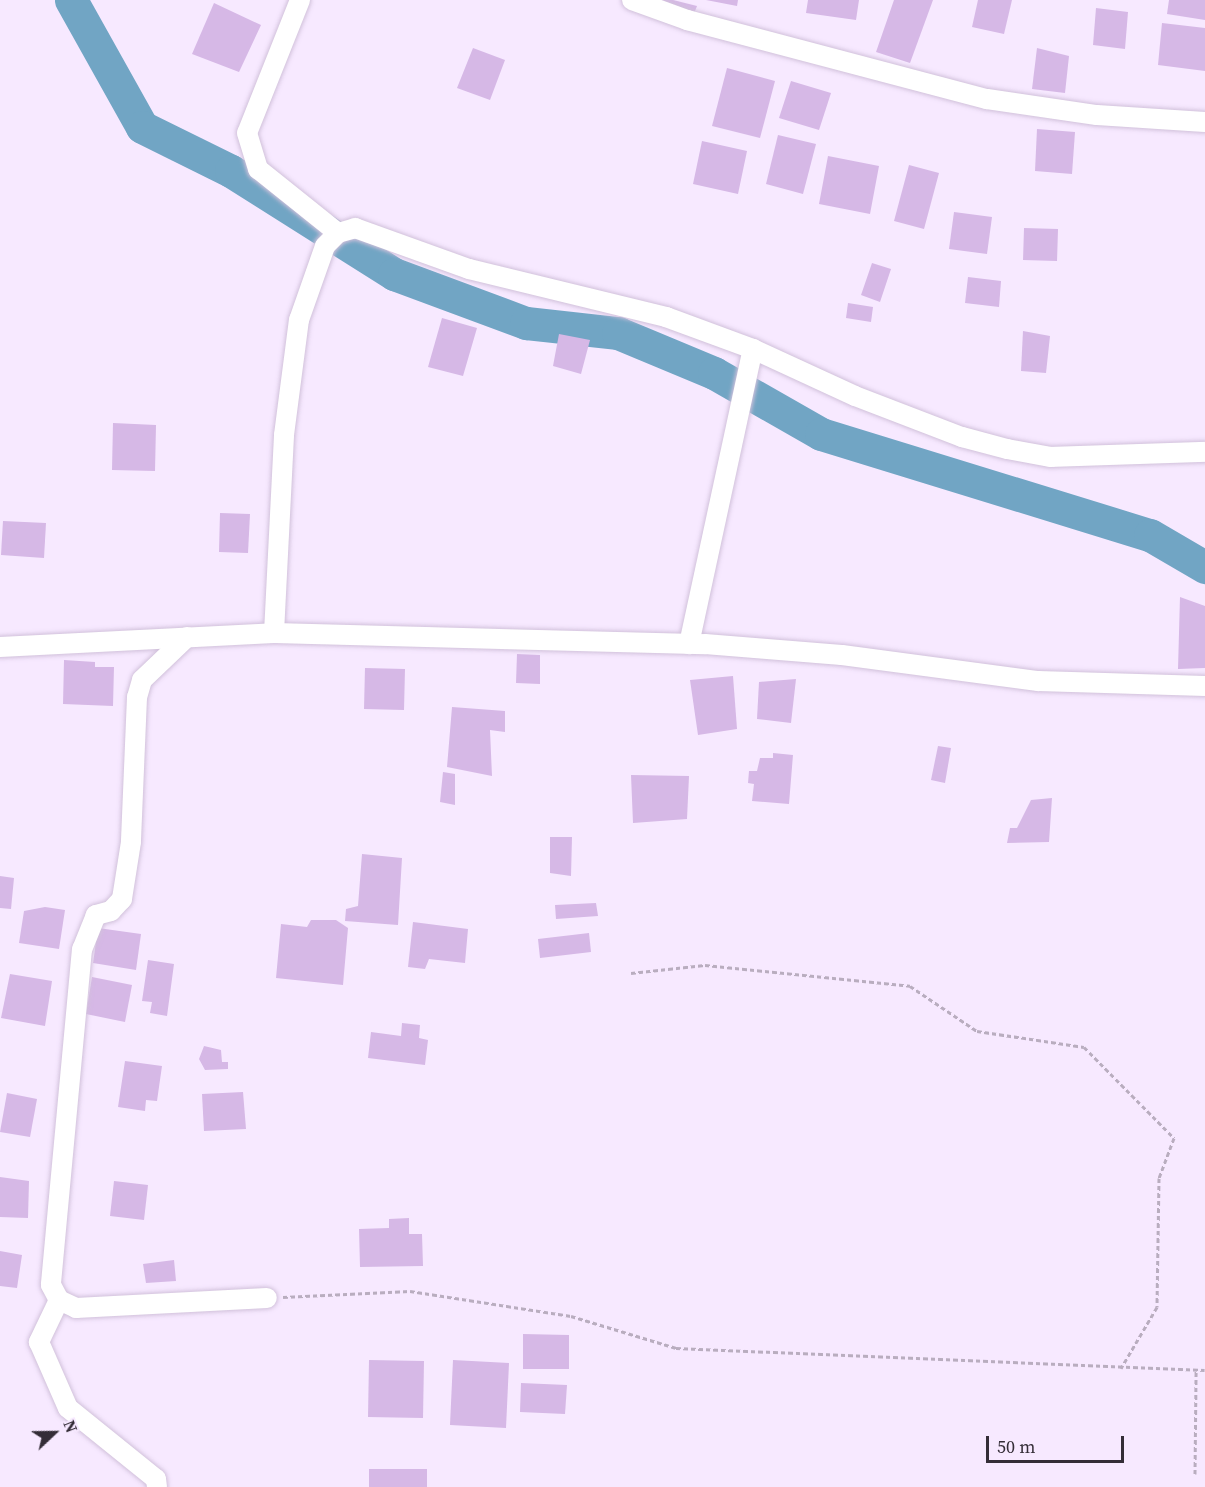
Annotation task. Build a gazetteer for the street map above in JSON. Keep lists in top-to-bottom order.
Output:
{
  "scale_bar": "50 m",
  "north": "right"
}
